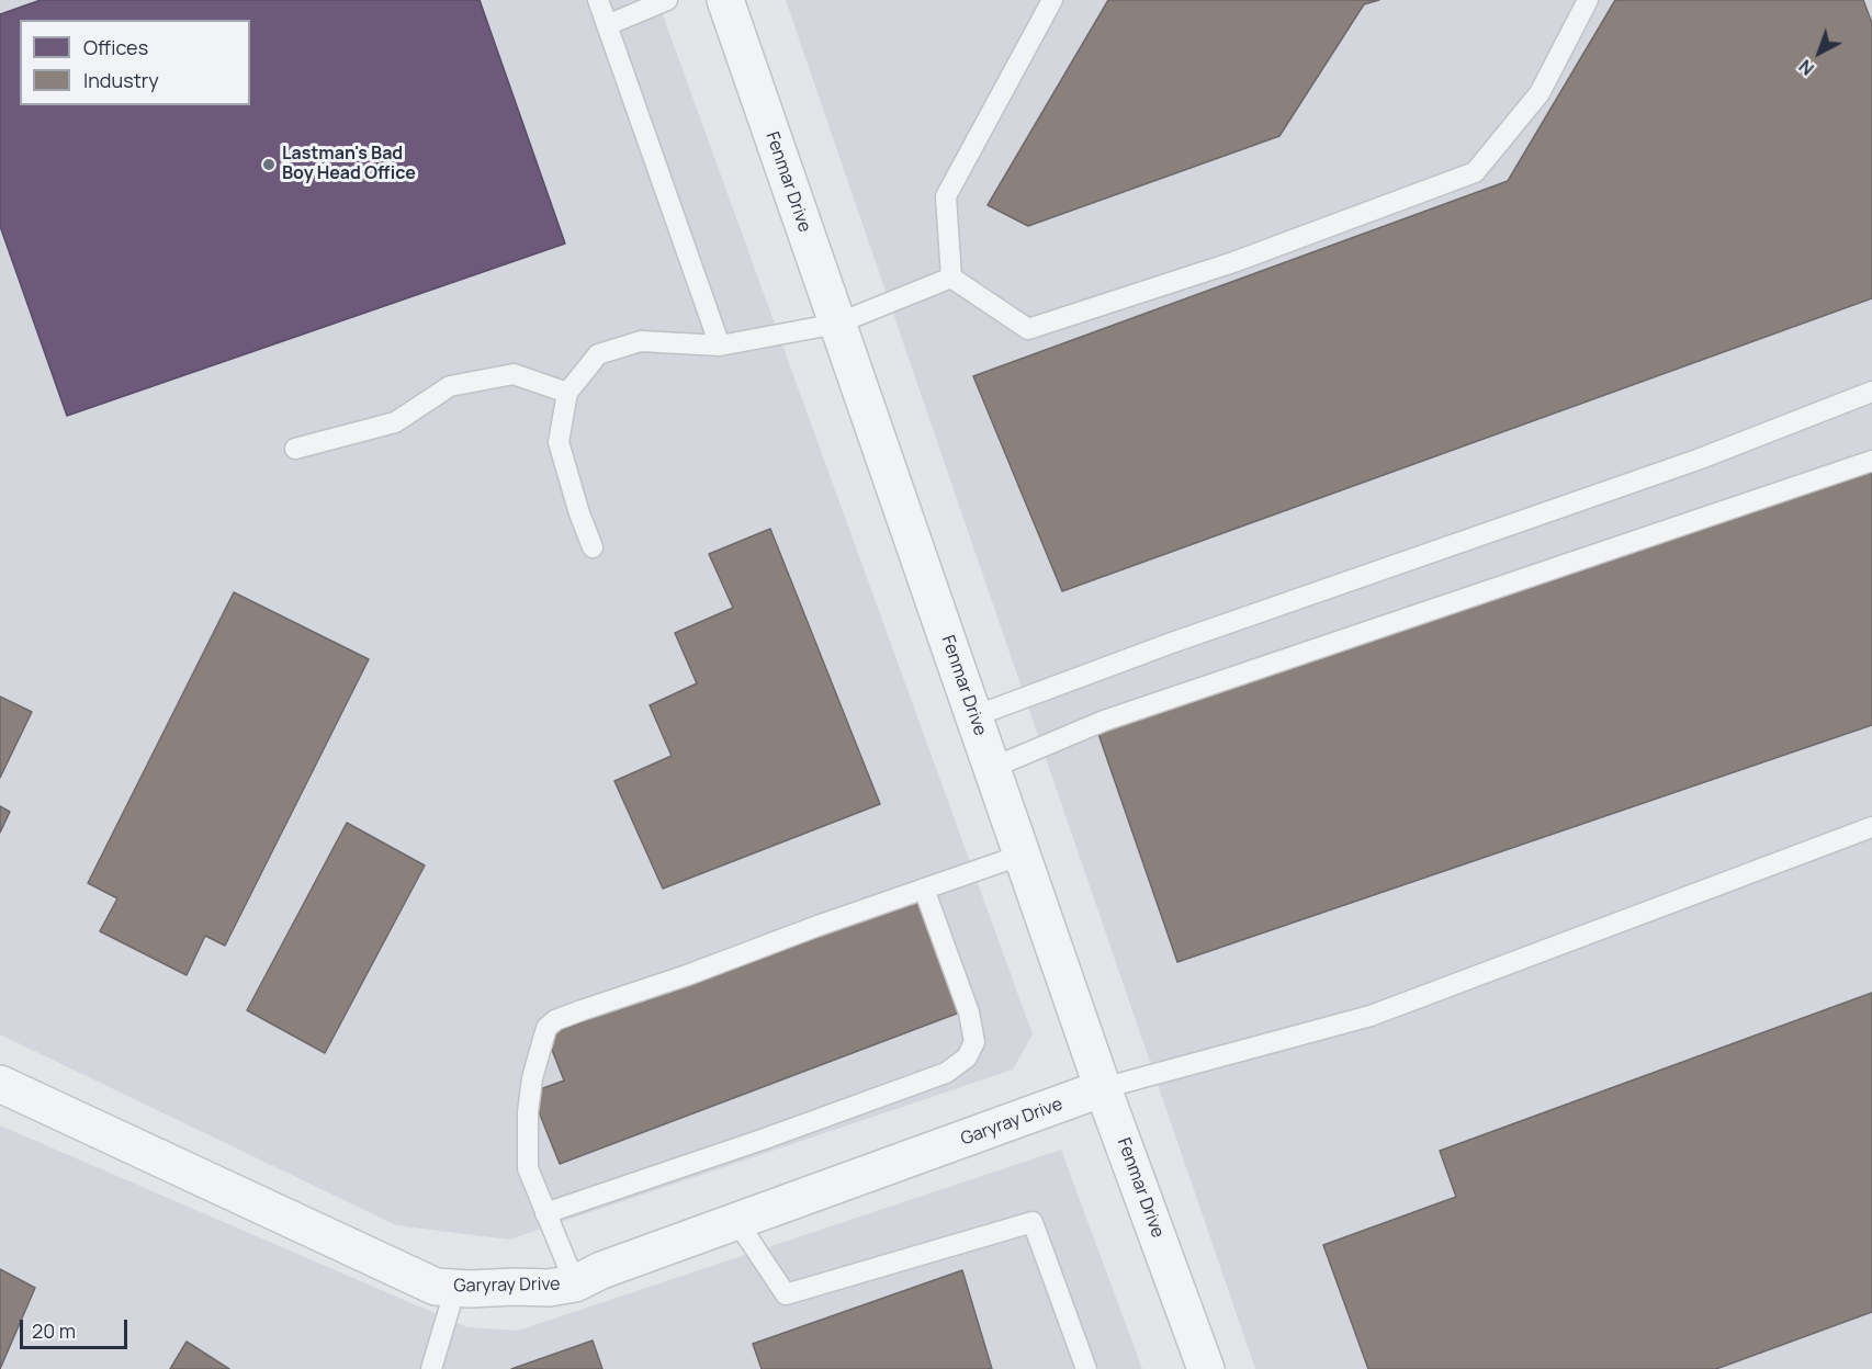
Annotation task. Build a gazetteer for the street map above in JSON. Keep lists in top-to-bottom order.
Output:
{
  "streets": {
    "street": ["Fenmar Drive", "Garyray Drive"]
  },
  "crossings": [
    ["Fenmar Drive", "Garyray Drive"]
  ],
  "places": ["Lastman's Bad Boy Head Office"],
  "legend": ["Offices", "Industry"],
  "scale_bar": "20 m",
  "north": "bottom left"
}
